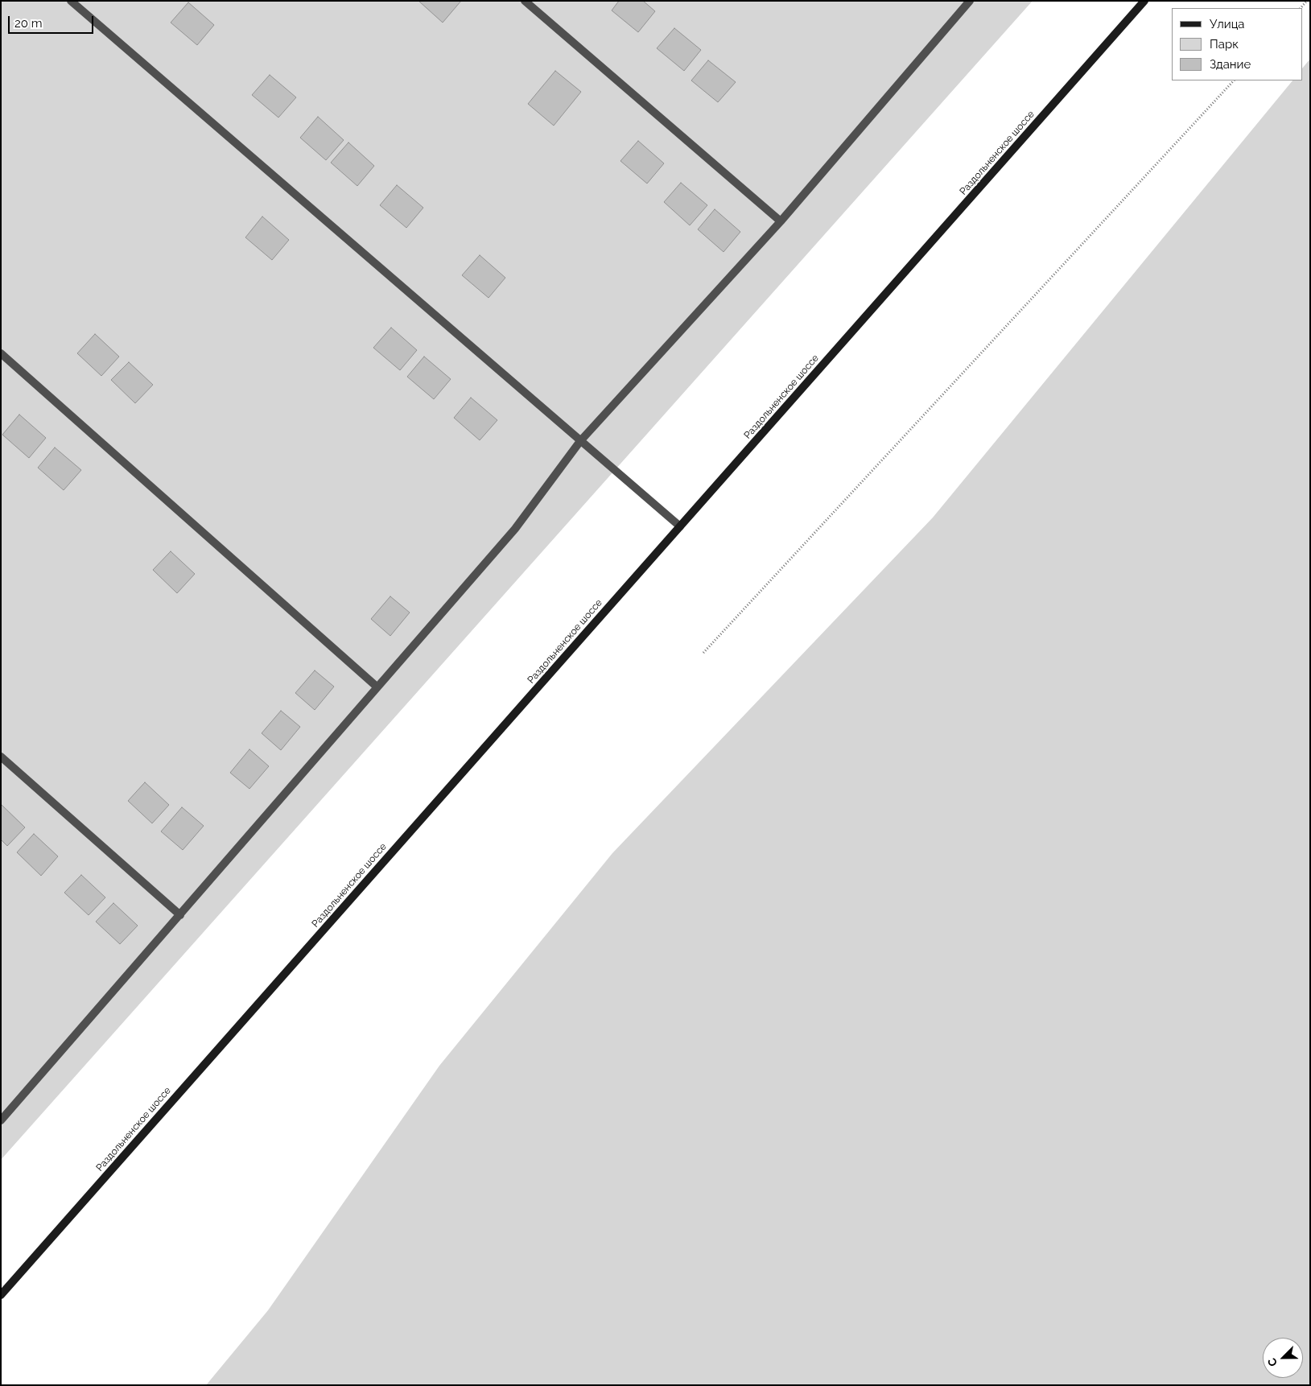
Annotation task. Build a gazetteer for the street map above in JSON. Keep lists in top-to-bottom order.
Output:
{
  "streets": {
    "main road": ["Раздольненское шоссе"]
  },
  "legend": ["Улица", "Парк", "Здание"],
  "scale_bar": "20 m",
  "north": "bottom left"
}
